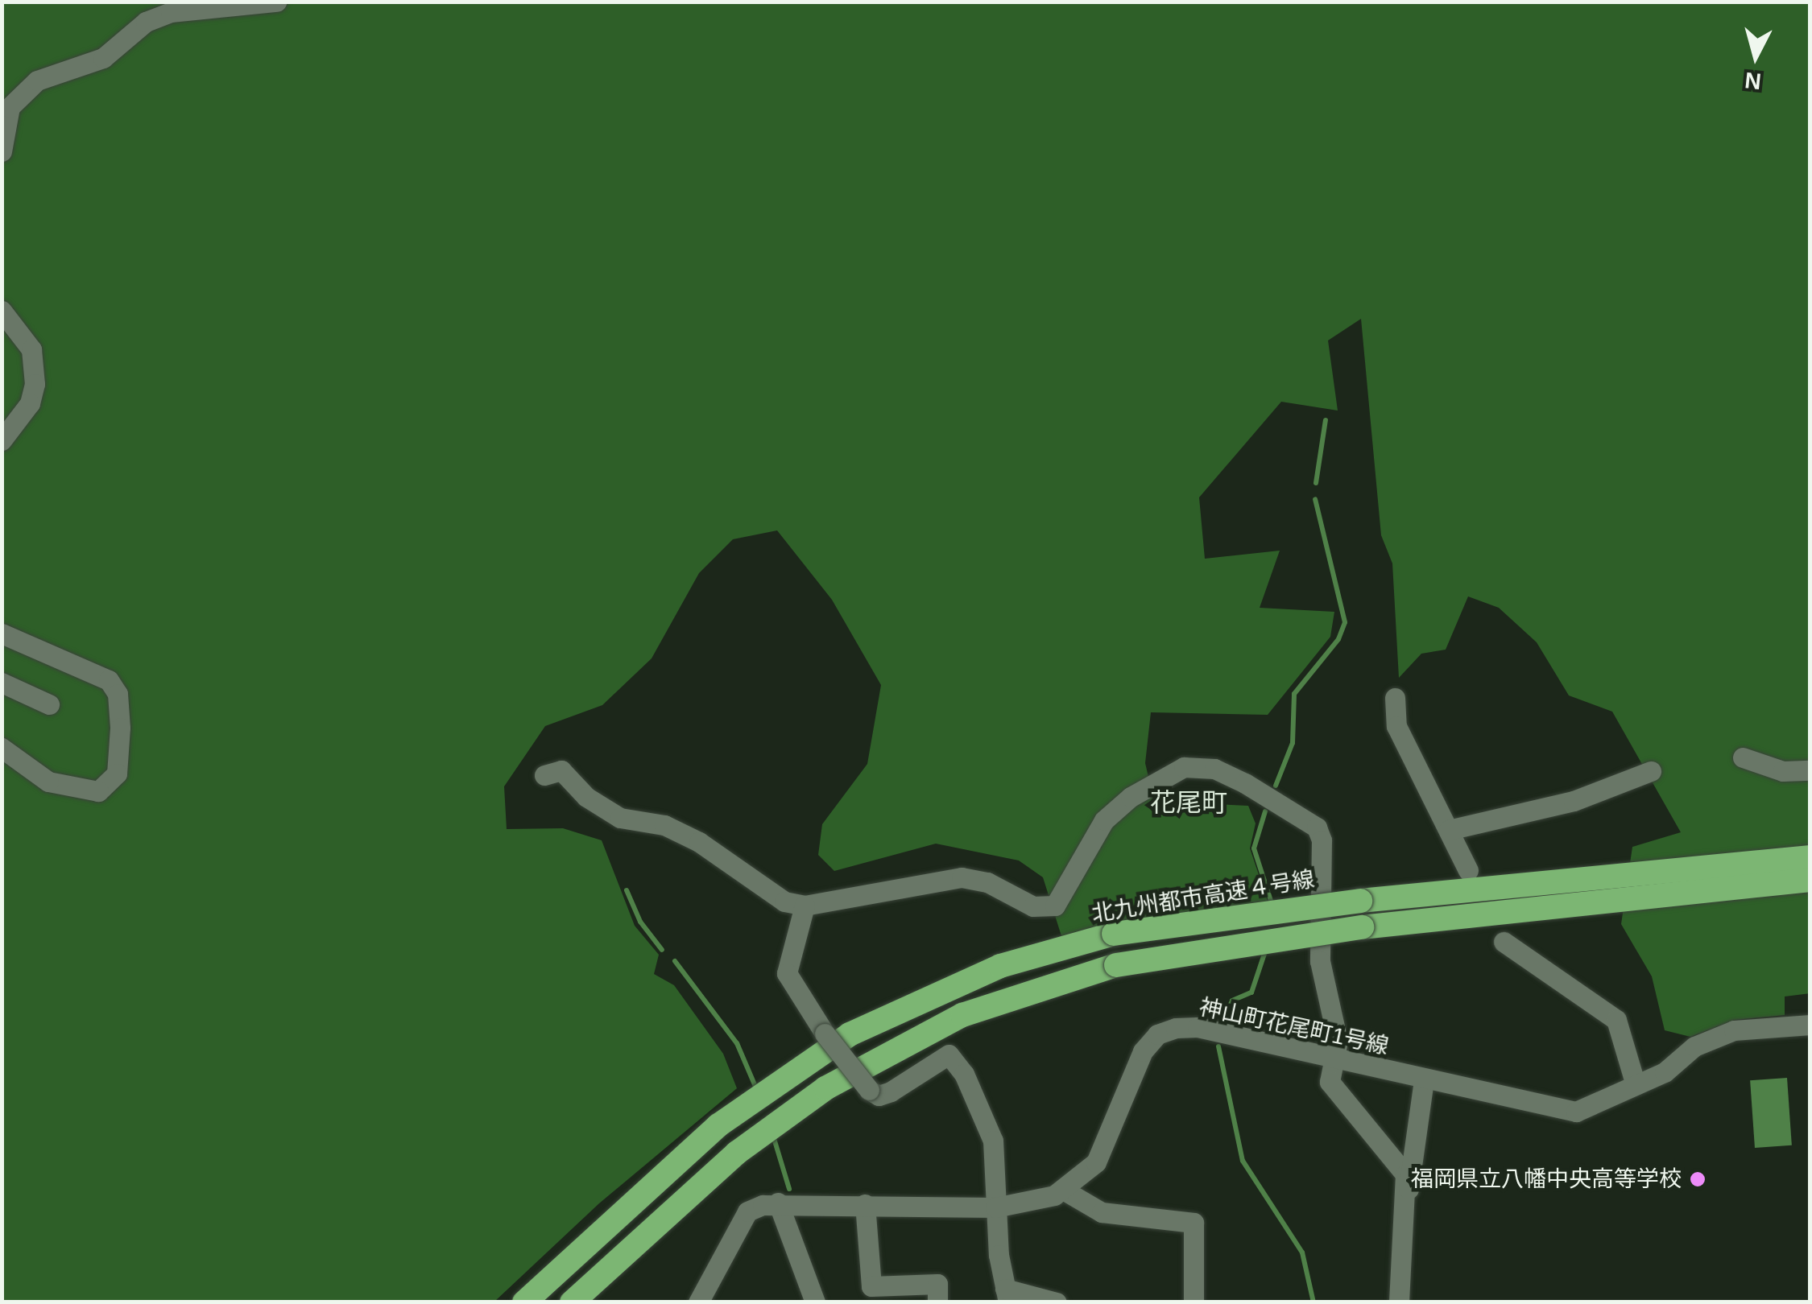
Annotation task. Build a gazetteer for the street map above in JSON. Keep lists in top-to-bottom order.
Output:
{
  "streets": {
    "highway": ["北九州都市高速４号線"],
    "street": ["神山町花尾町1号線"]
  },
  "districts": ["花尾町"],
  "places": ["福岡県立八幡中央高等学校"],
  "north": "bottom"
}
